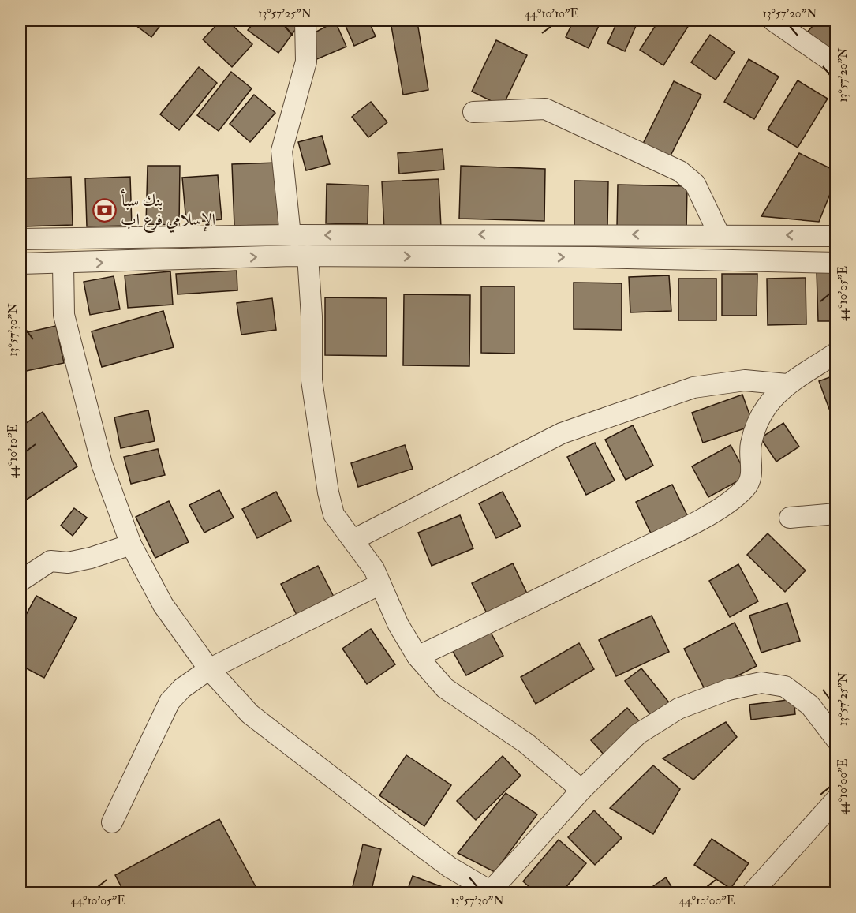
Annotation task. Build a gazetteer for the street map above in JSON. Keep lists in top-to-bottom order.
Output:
{
  "places": {
    "bank": ["بنك سبأ الإسلامي فرع اب"]
  },
  "coordinates": [
    "13°57'25\"N",
    "44°10'10\"E",
    "13°57'20\"N",
    "44°10'05\"E",
    "13°57'30\"N",
    "44°10'00\"E"
  ]
}
